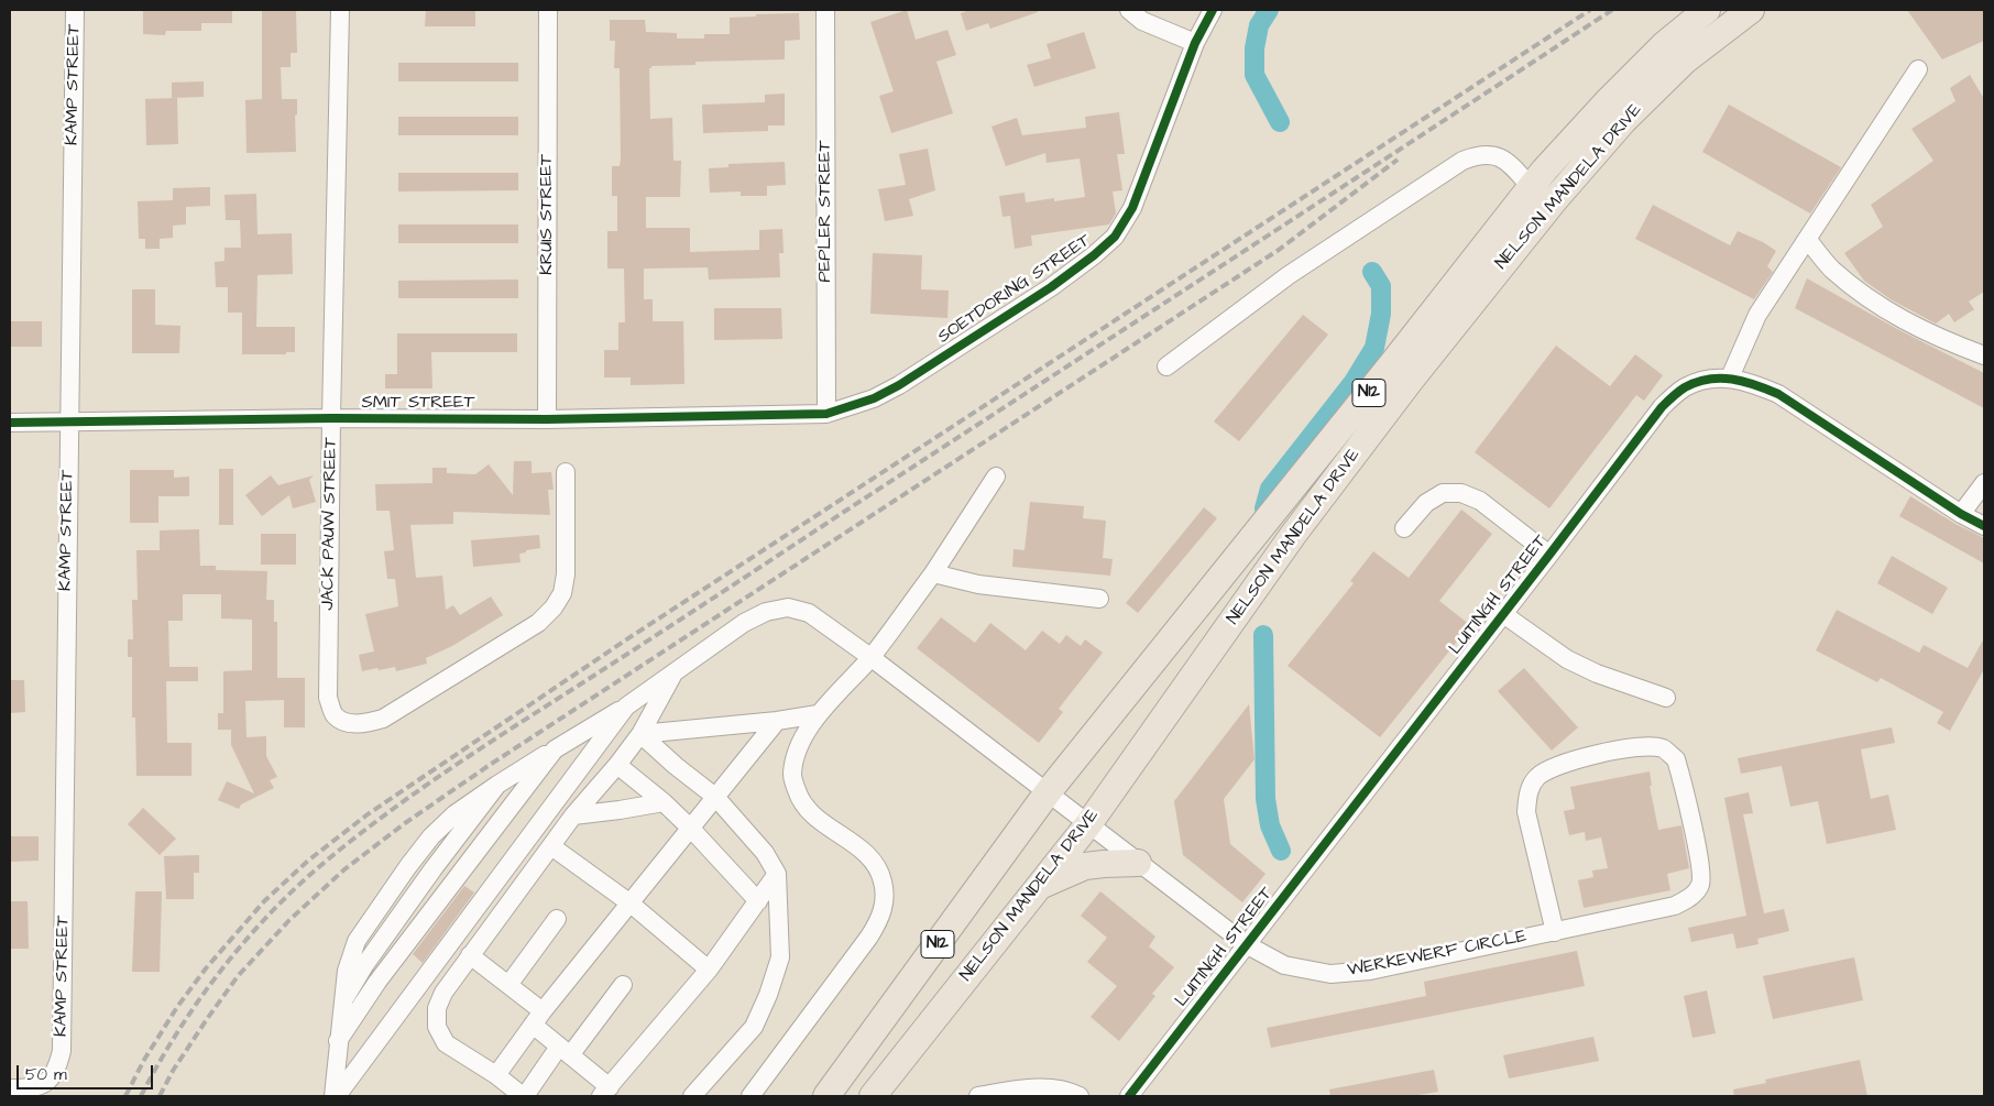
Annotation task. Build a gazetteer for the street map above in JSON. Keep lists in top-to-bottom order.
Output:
{
  "streets": {
    "highway": ["NELSON MANDELA DRIVE", "N12"],
    "street": [
      "KAMP STREET",
      "PEPLER STREET",
      "KRUIS STREET",
      "SOETDORING STREET",
      "SMIT STREET",
      "JACK PAUW STREET",
      "LUITINGH STREET",
      "WERKEWERF CIRCLE"
    ]
  },
  "crossings": [
    ["KAMP STREET", "SMIT STREET"],
    ["NELSON MANDELA DRIVE", "WERKEWERF CIRCLE"],
    ["PEPLER STREET", "SOETDORING STREET"],
    ["PEPLER STREET", "SMIT STREET"],
    ["KRUIS STREET", "SMIT STREET"],
    ["SOETDORING STREET", "SMIT STREET"],
    ["SMIT STREET", "JACK PAUW STREET"],
    ["LUITINGH STREET", "WERKEWERF CIRCLE"]
  ],
  "scale_bar": "50 m"
}
